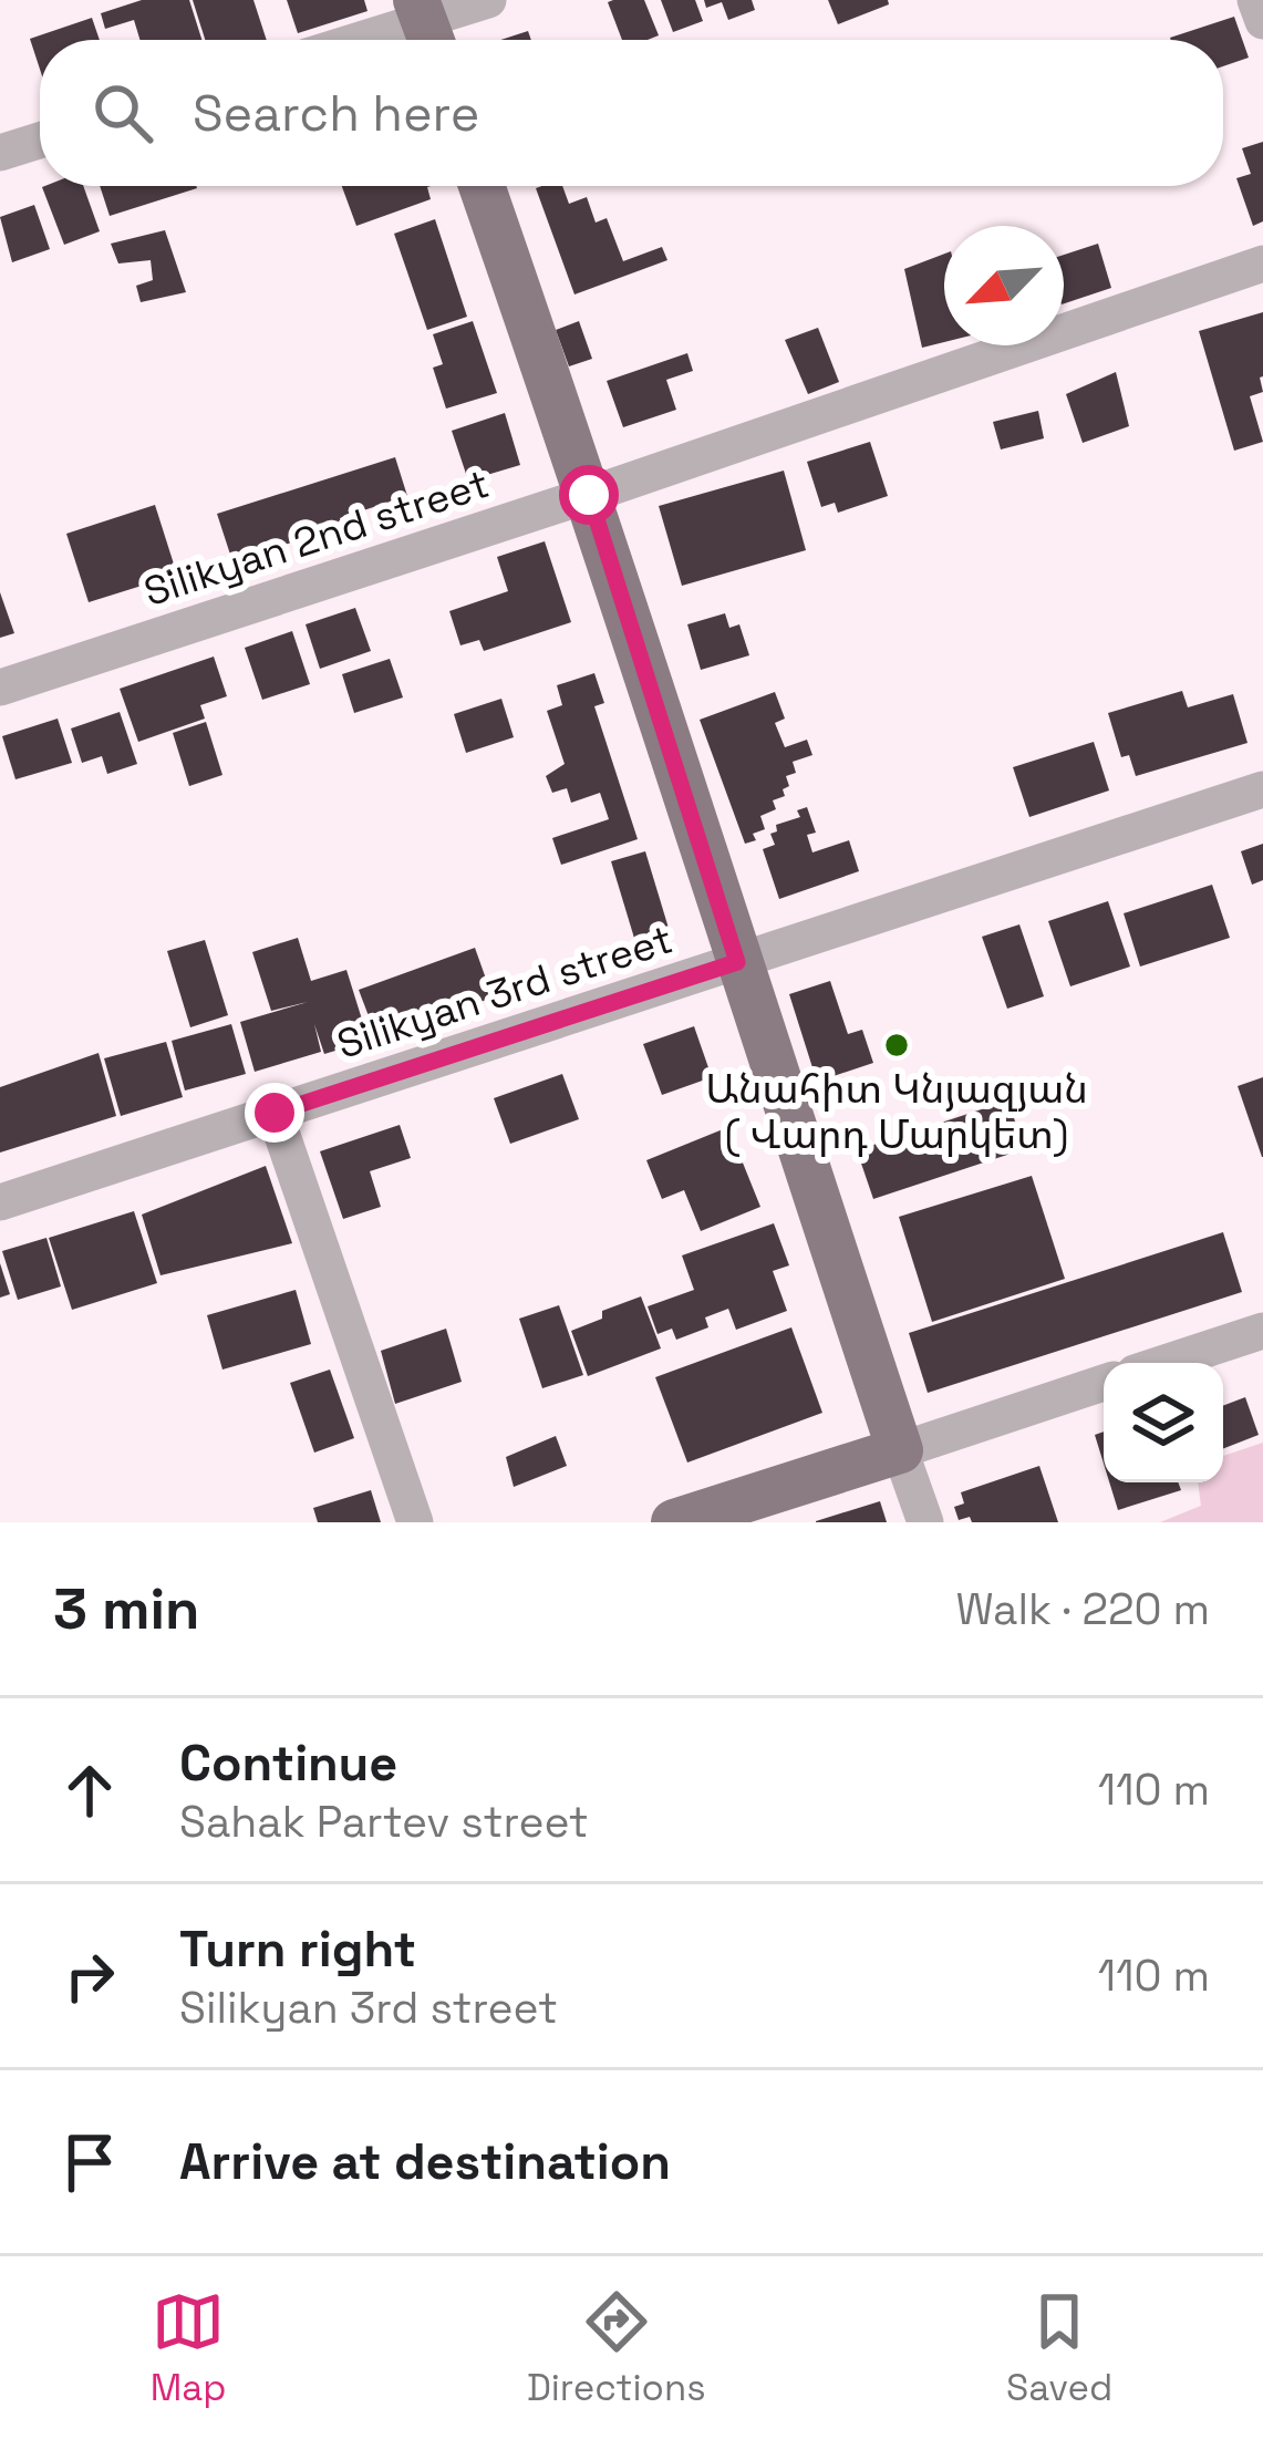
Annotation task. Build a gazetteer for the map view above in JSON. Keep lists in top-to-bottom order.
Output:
{
  "streets": {
    "street": ["Silikyan 2nd street", "Silikyan 3rd street"]
  },
  "places": ["Անահիտ Կնյազյան ( Վարդ Մարկետ)"],
  "north": "bottom left",
  "page": {
    "search": "Search here",
    "heading": ["3 min", "Walk · 220 m"],
    "list": [
      ["Continue", "Sahak Partev street", "110 m"],
      ["Turn right", "Silikyan 3rd street", "110 m"],
      "Arrive at destination"
    ],
    "nav": ["Map", "Directions", "Saved"]
  }
}
